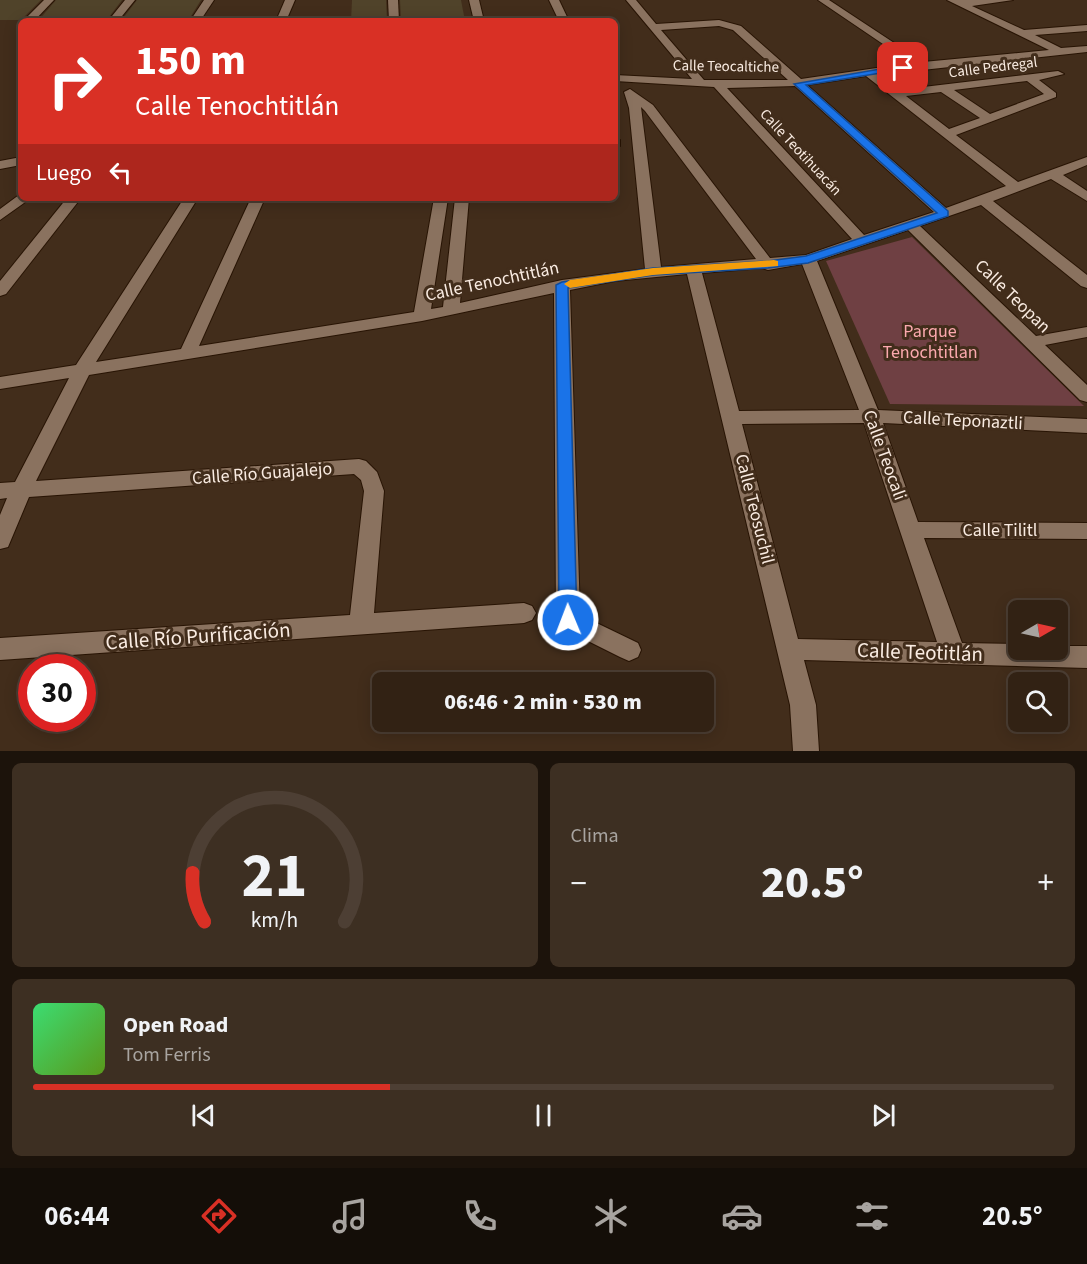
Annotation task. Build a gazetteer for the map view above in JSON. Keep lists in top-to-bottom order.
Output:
{
  "streets": {
    "street": [
      "Calle Teocaltiche",
      "Calle Pedregal",
      "Calle Teotihuacán",
      "Calle Tenochtitlán",
      "Calle Teopan",
      "Calle Teponaztli",
      "Calle Teocali",
      "Calle Río Guajalejo",
      "Calle Teosuchil",
      "Calle Tilitl",
      "Calle Río Purificación",
      "Calle Teotitlán"
    ]
  },
  "crossings": [
    ["Calle Teocaltiche", "Calle Teotihuacán"],
    ["Calle Teotihuacán", "Calle Tenochtitlán"],
    ["Calle Tenochtitlán", "Calle Teopan"],
    ["Calle Tenochtitlán", "Calle Teocali"],
    ["Calle Tenochtitlán", "Calle Teosuchil"],
    ["Calle Teponaztli", "Calle Teocali"],
    ["Calle Teponaztli", "Calle Teosuchil"],
    ["Calle Teocali", "Calle Tilitl"],
    ["Calle Teocali", "Calle Teotitlán"],
    ["Calle Río Guajalejo", "Calle Río Purificación"],
    ["Calle Teosuchil", "Calle Teotitlán"]
  ],
  "parks": ["Parque Tenochtitlan"],
  "north": "right",
  "page": {
    "turn": ["150 m", "Calle Tenochtitlán"],
    "then": "Luego",
    "limit": "30",
    "trip": "06:46 · 2 min · 530 m",
    "tile": "Clima",
    "heat": ["−", "20.5°", "+"],
    "song": ["Open Road", "Tom Ferris"],
    "tabs": ["06:44", "20.5°"],
    "gauge": ["21", "km/h"]
  }
}
